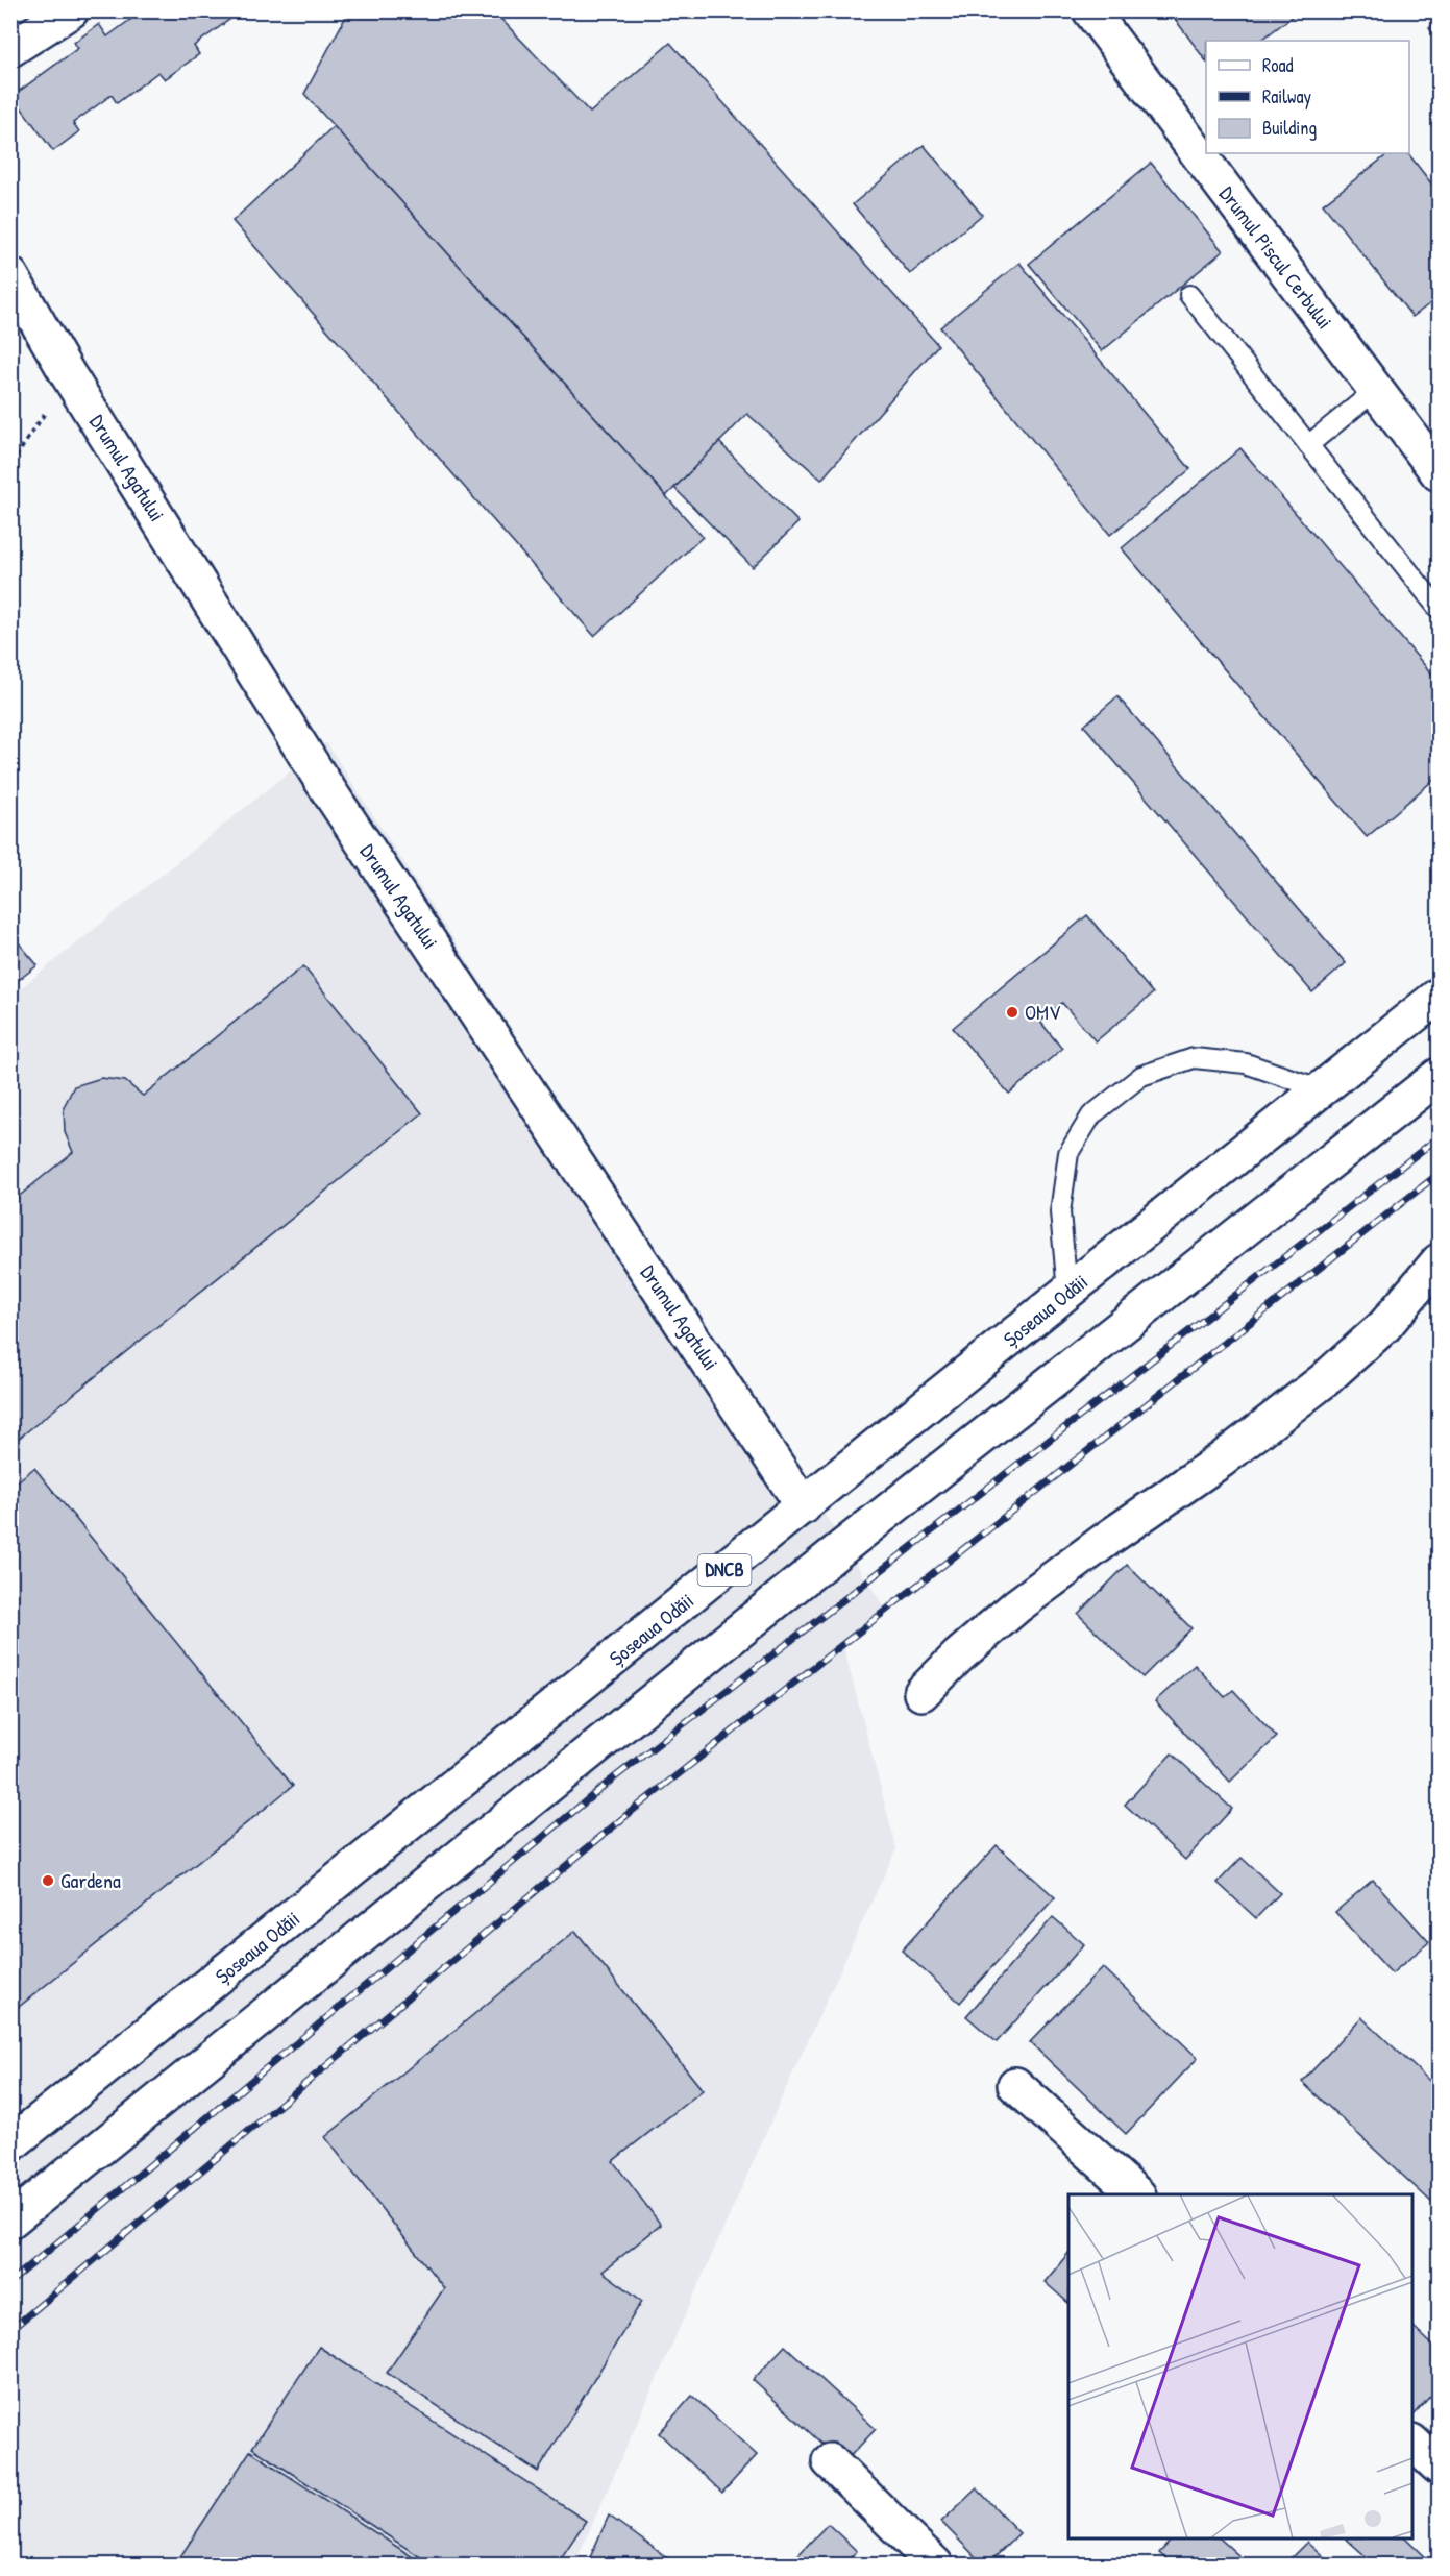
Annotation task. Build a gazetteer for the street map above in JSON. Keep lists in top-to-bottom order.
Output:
{
  "streets": {
    "main road": [
      "Drumul Piscul Cerbului",
      "Drumul Agatului",
      "Șoseaua Odăii",
      "DNCB"
    ]
  },
  "crossings": [
    ["Drumul Agatului", "Șoseaua Odăii"]
  ],
  "places": ["OMV", "Gardena"],
  "legend": ["Road", "Railway", "Building"]
}
